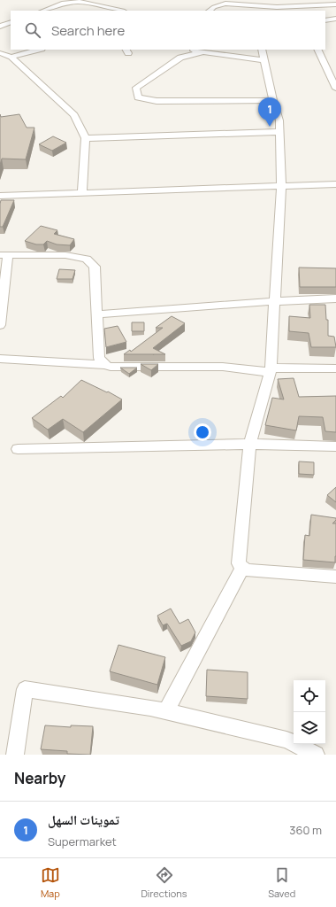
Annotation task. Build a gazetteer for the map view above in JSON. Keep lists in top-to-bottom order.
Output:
{
  "page": {
    "search": "Search here",
    "pins": "1",
    "heading": "Nearby",
    "list": [
      {
        "mark": "1",
        "name": "تموينات السهل",
        "note": "Supermarket",
        "value": "360 m"
      }
    ],
    "nav": ["Map", "Directions", "Saved"]
  }
}
